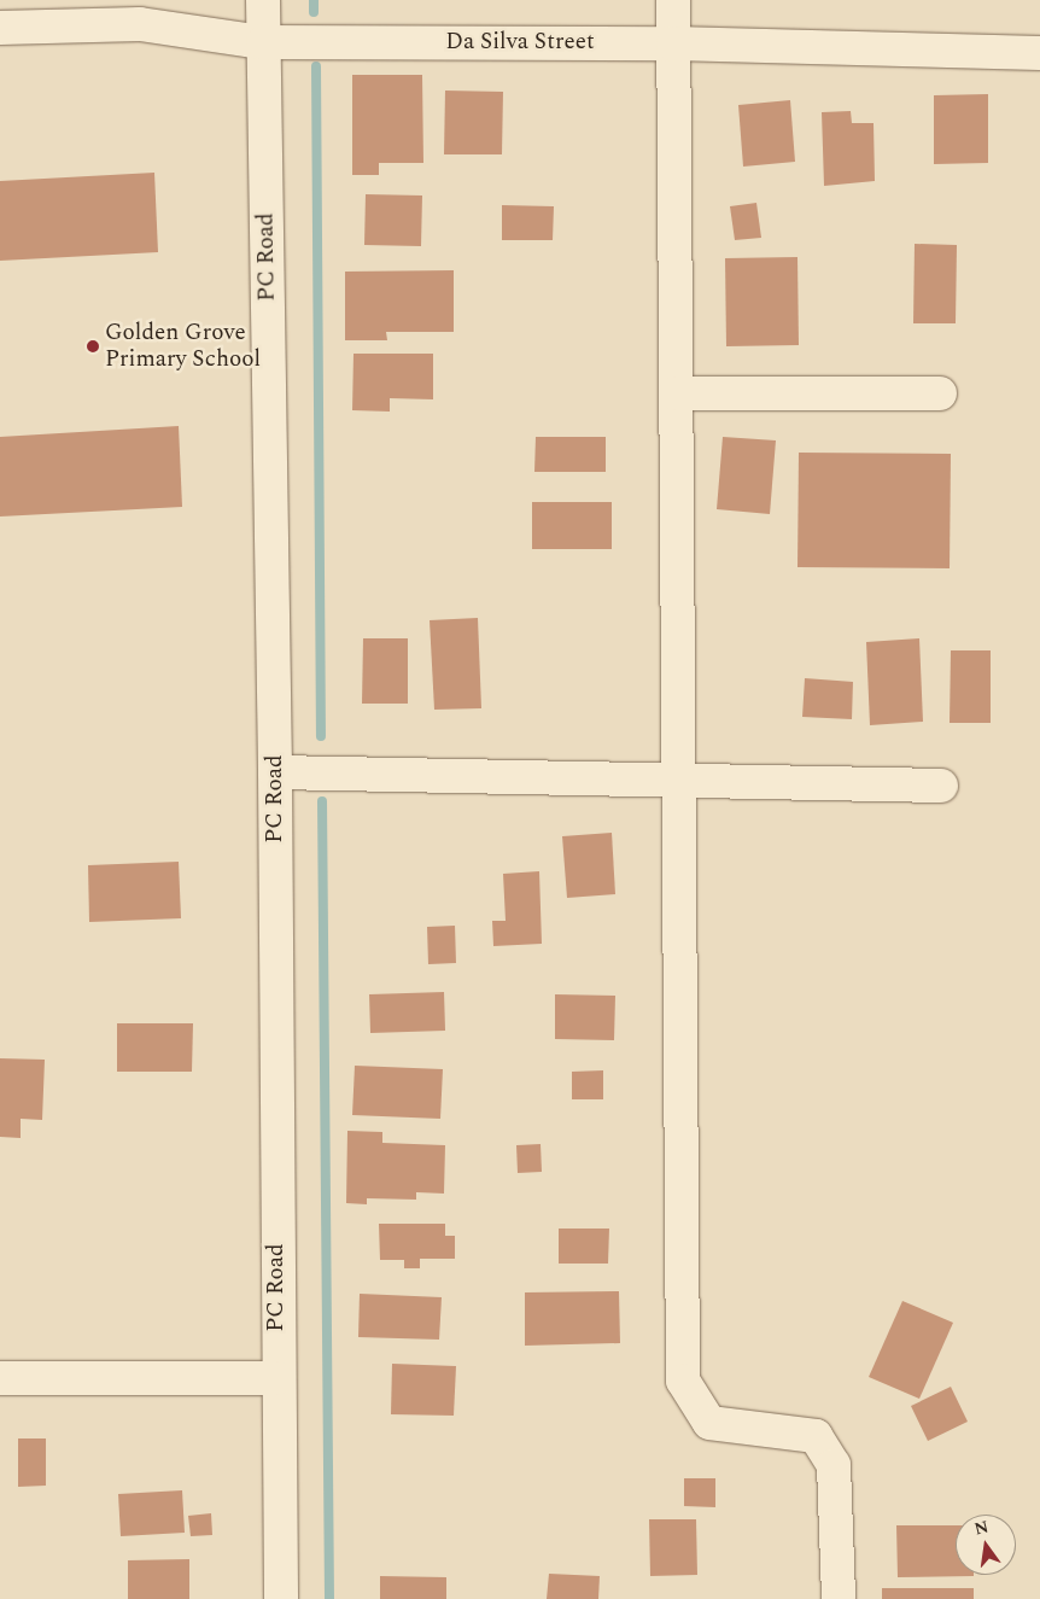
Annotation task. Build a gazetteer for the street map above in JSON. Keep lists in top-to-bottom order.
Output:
{
  "streets": {
    "street": ["Da Silva Street", "PC Road"]
  },
  "crossings": [
    ["Da Silva Street", "PC Road"]
  ],
  "places": ["Golden Grove Primary School"],
  "north": "top"
}
